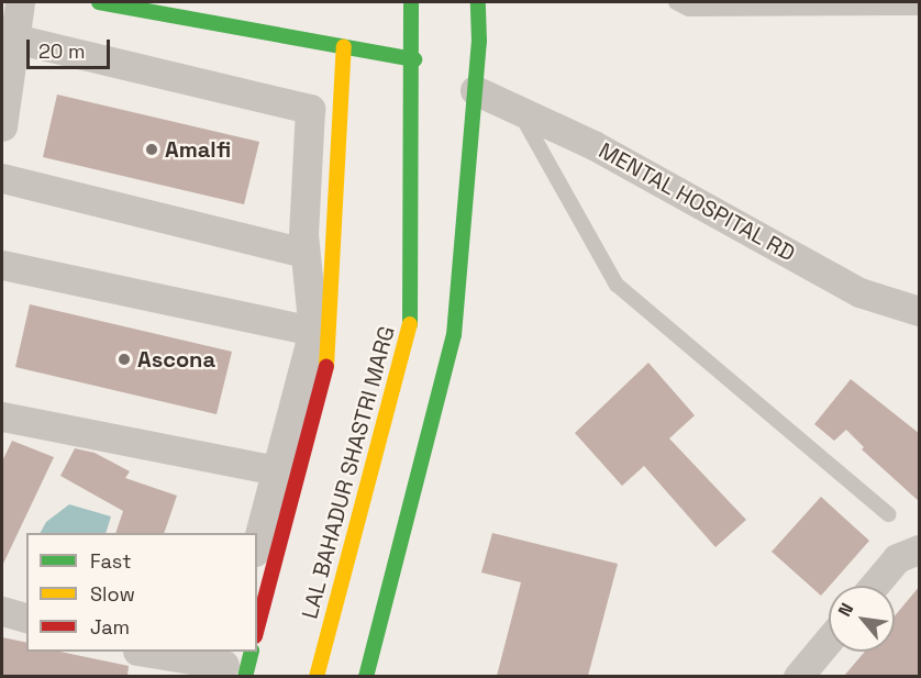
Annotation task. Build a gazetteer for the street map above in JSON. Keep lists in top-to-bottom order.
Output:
{
  "streets": {
    "main road": ["LAL BAHADUR SHASTRI MARG"],
    "street": ["MENTAL HOSPITAL RD"]
  },
  "places": ["Amalfi", "Ascona"],
  "legend": ["Fast", "Slow", "Jam"],
  "scale_bar": "20 m",
  "north": "top left"
}
